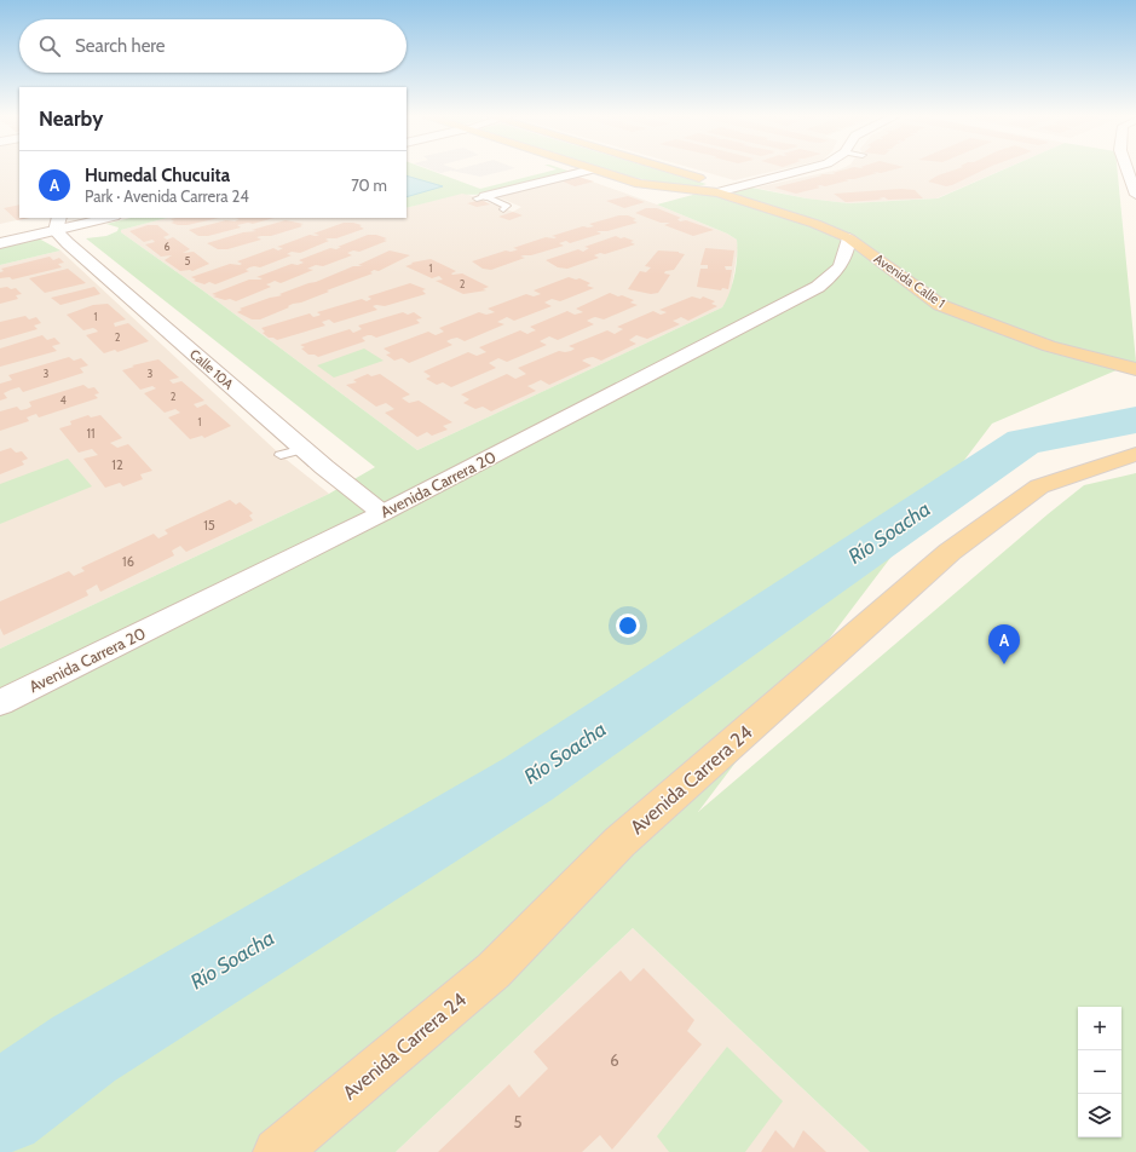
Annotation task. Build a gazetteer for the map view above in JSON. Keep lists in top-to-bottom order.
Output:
{
  "streets": {
    "main road": ["Avenida Calle 1", "Avenida Carrera 24"],
    "street": ["Calle 10A", "Avenida Carrera 20"]
  },
  "crossings": [
    ["Avenida Calle 1", "Avenida Carrera 20"],
    ["Calle 10A", "Avenida Carrera 20"]
  ],
  "water": ["Río Soacha"],
  "house_numbers": [
    "6",
    "5",
    "1",
    "2",
    "1",
    "2",
    "3",
    "3",
    "2",
    "4",
    "1",
    "11",
    "12",
    "15",
    "16",
    "6",
    "5"
  ],
  "page": {
    "search": "Search here",
    "heading": "Nearby",
    "list": [
      {
        "mark": "A",
        "name": "Humedal Chucuita",
        "note": "Park · Avenida Carrera 24",
        "value": "70 m"
      }
    ],
    "pins": "A",
    "map_buttons": ["+", "−"]
  }
}
